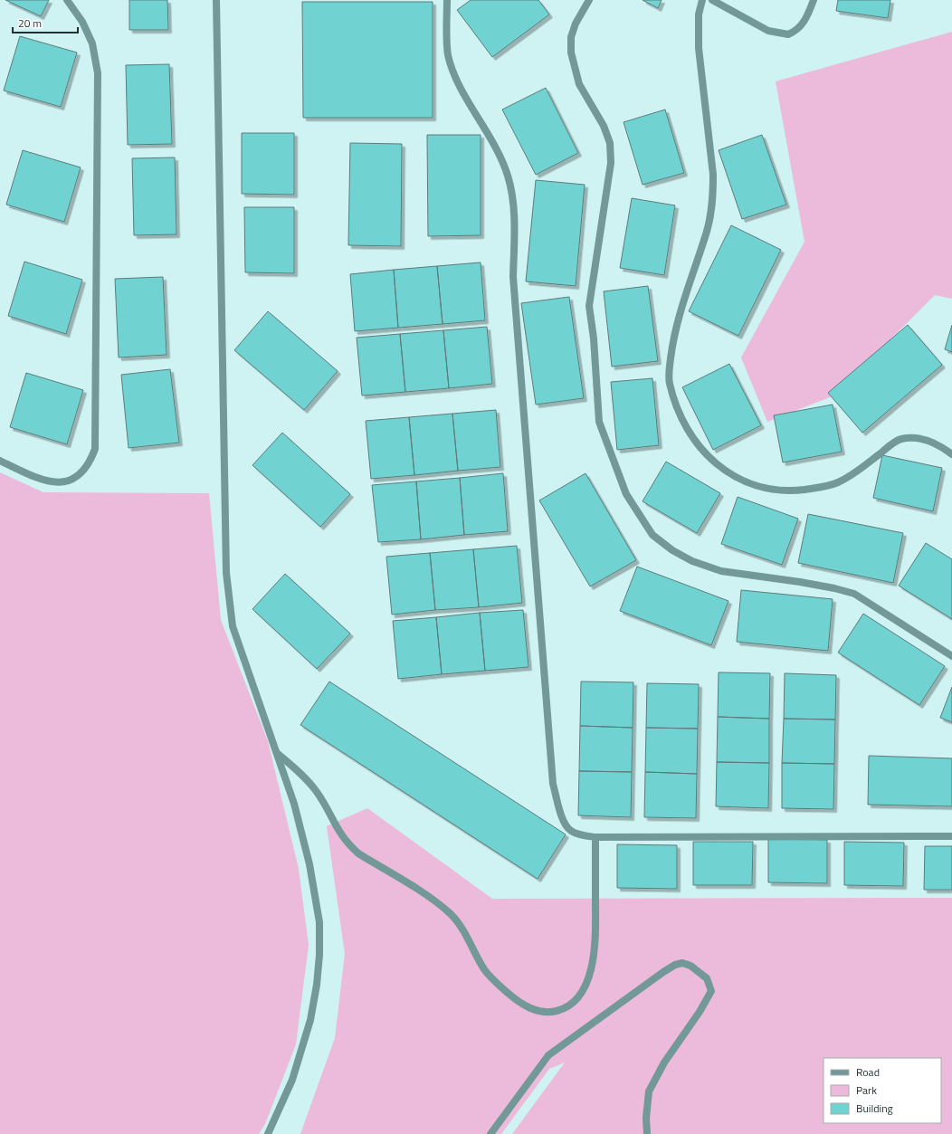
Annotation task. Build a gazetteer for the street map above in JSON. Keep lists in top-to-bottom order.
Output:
{
  "legend": ["Road", "Park", "Building"],
  "scale_bar": "20 m"
}
